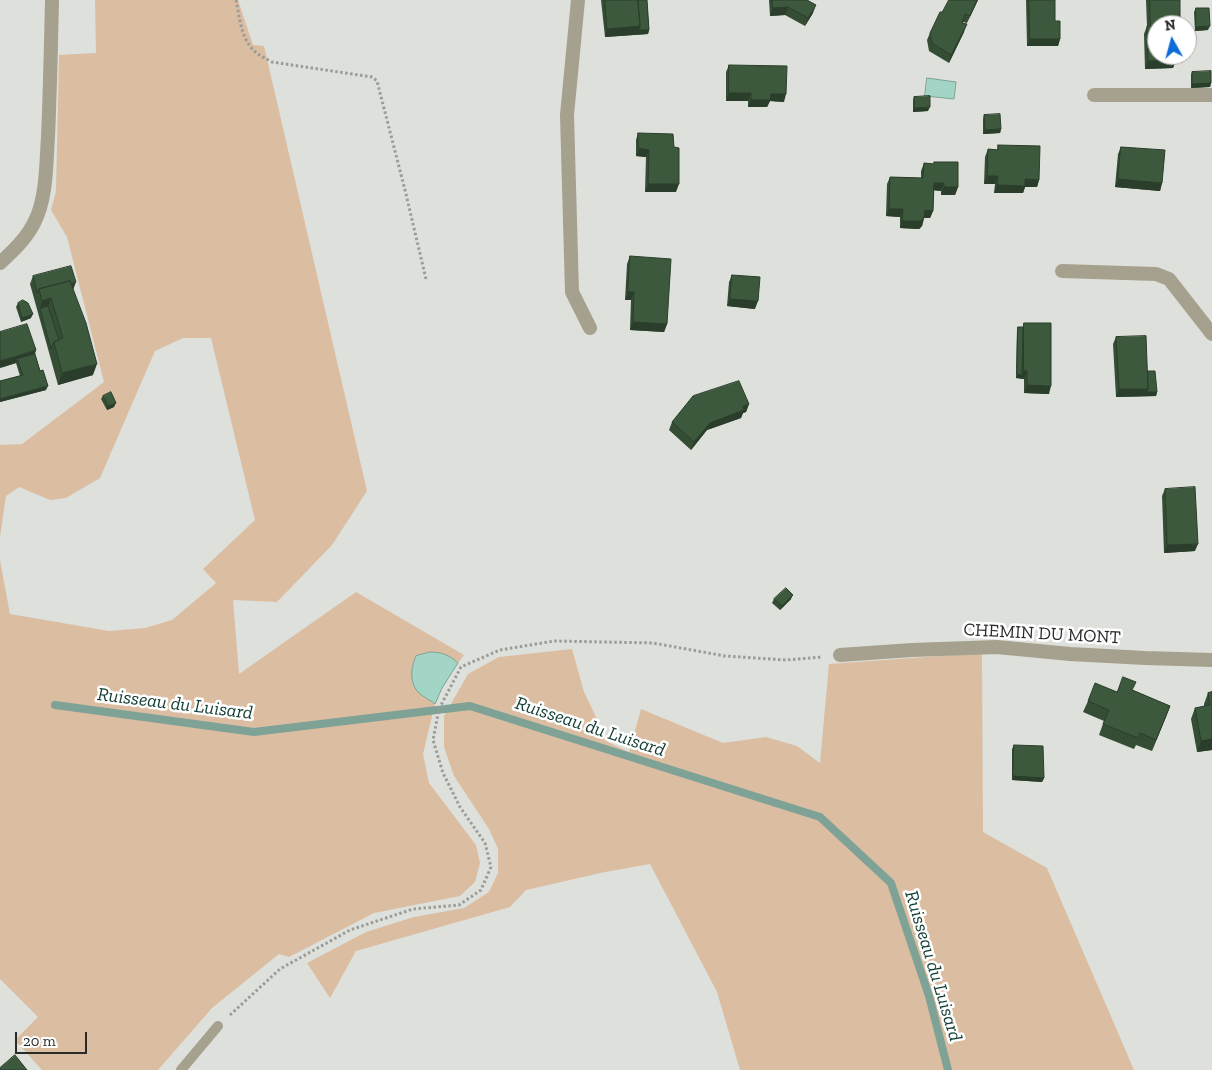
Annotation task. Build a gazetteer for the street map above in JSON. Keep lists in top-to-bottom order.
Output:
{
  "streets": {
    "street": ["CHEMIN DU MONT"]
  },
  "water": ["Ruisseau du Luisard"],
  "scale_bar": "20 m",
  "north": "top"
}
